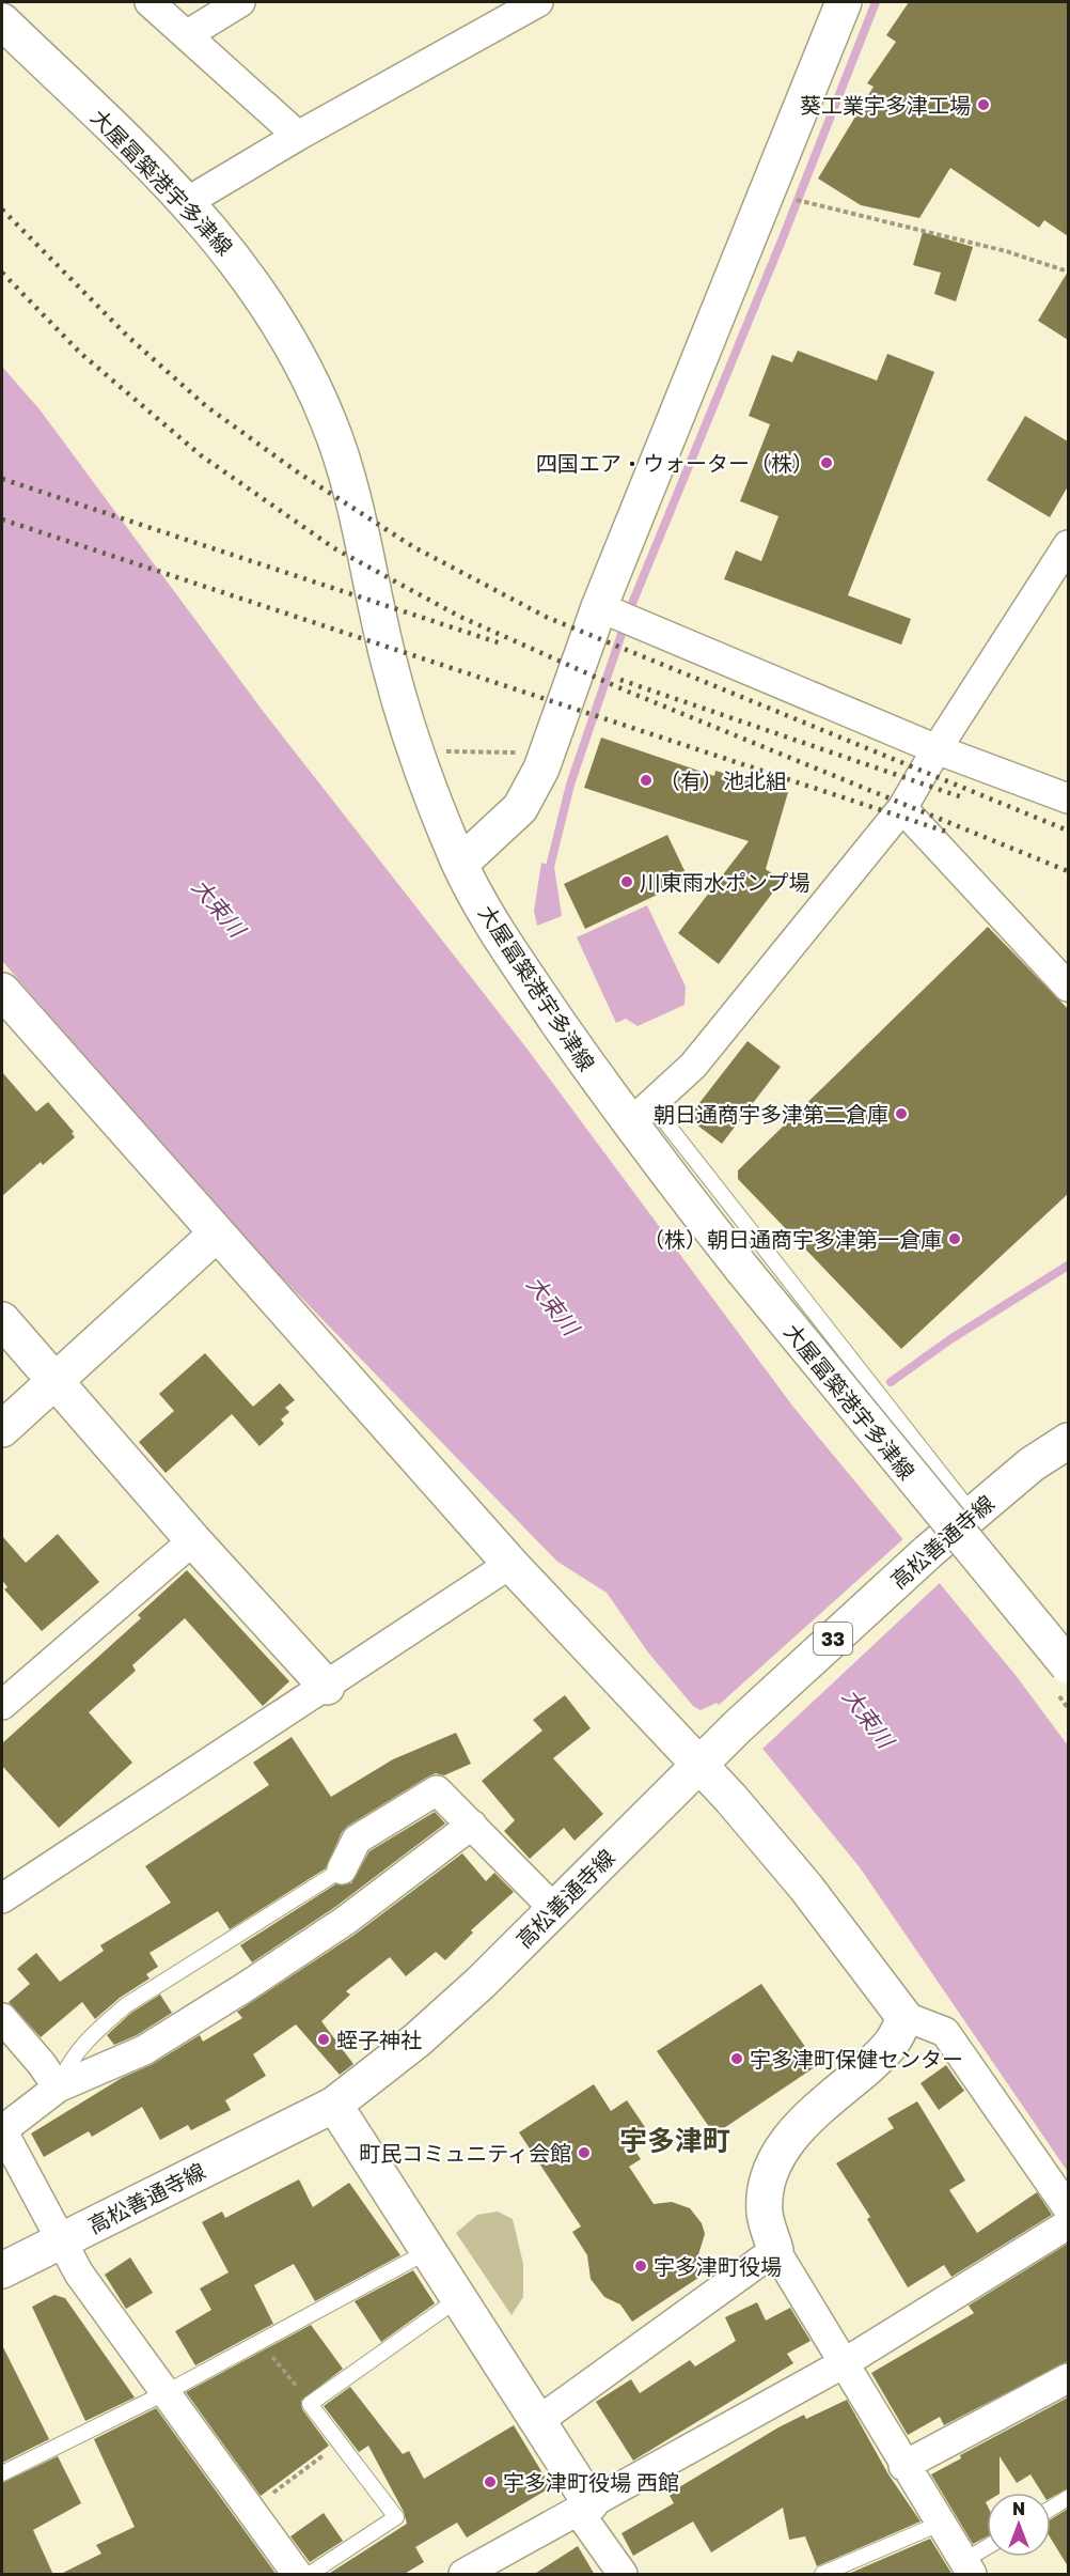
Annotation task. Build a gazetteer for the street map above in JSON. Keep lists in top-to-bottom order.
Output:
{
  "streets": {
    "street": ["大屋冨築港宇多津線", "高松善通寺線", "33"]
  },
  "districts": ["宇多津町"],
  "water": ["大束川"],
  "places": [
    "葵工業宇多津工場",
    "四国エア・ウォーター（株）",
    "（有）池北組",
    "川東雨水ポンプ場",
    "朝日通商宇多津第二倉庫",
    "（株）朝日通商宇多津第一倉庫",
    "蛭子神社",
    "宇多津町保健センター",
    "町民コミュニティ会館",
    "宇多津町役場",
    "宇多津町役場 西館"
  ],
  "north": "top"
}
